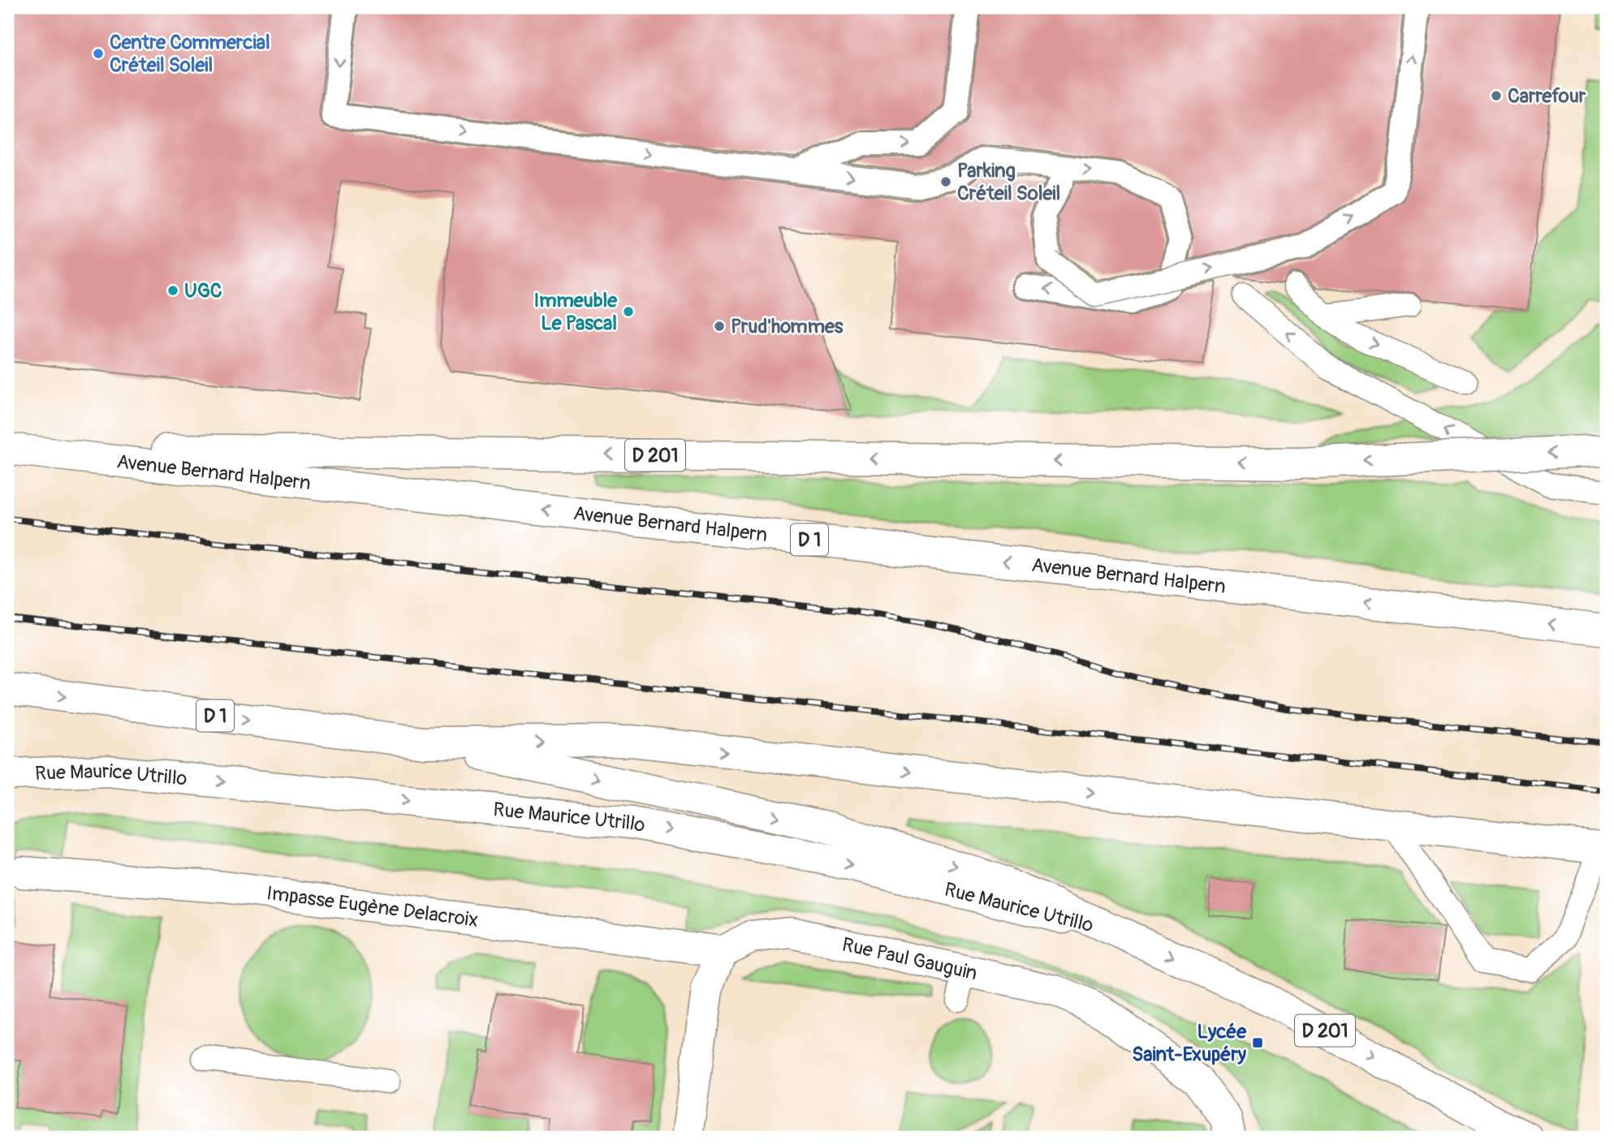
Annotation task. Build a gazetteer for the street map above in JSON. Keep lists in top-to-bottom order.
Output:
{
  "streets": {
    "main road": [
      "D 201",
      "Avenue Bernard Halpern",
      "D 1",
      "Rue Maurice Utrillo",
      "Impasse Eugène Delacroix",
      "Rue Paul Gauguin"
    ]
  },
  "crossings": [
    ["D 201", "Avenue Bernard Halpern"],
    ["D 201", "D 1"],
    ["D 201", "Rue Maurice Utrillo"],
    ["Impasse Eugène Delacroix", "Rue Paul Gauguin"]
  ],
  "places": {
    "other": [
      "Centre Commercial Créteil Soleil",
      "Carrefour",
      "Parking Créteil Soleil",
      "UGC",
      "Immeuble Le Pascal",
      "Prud'hommes"
    ],
    "transit": ["Lycée Saint-Exupéry"]
  }
}
